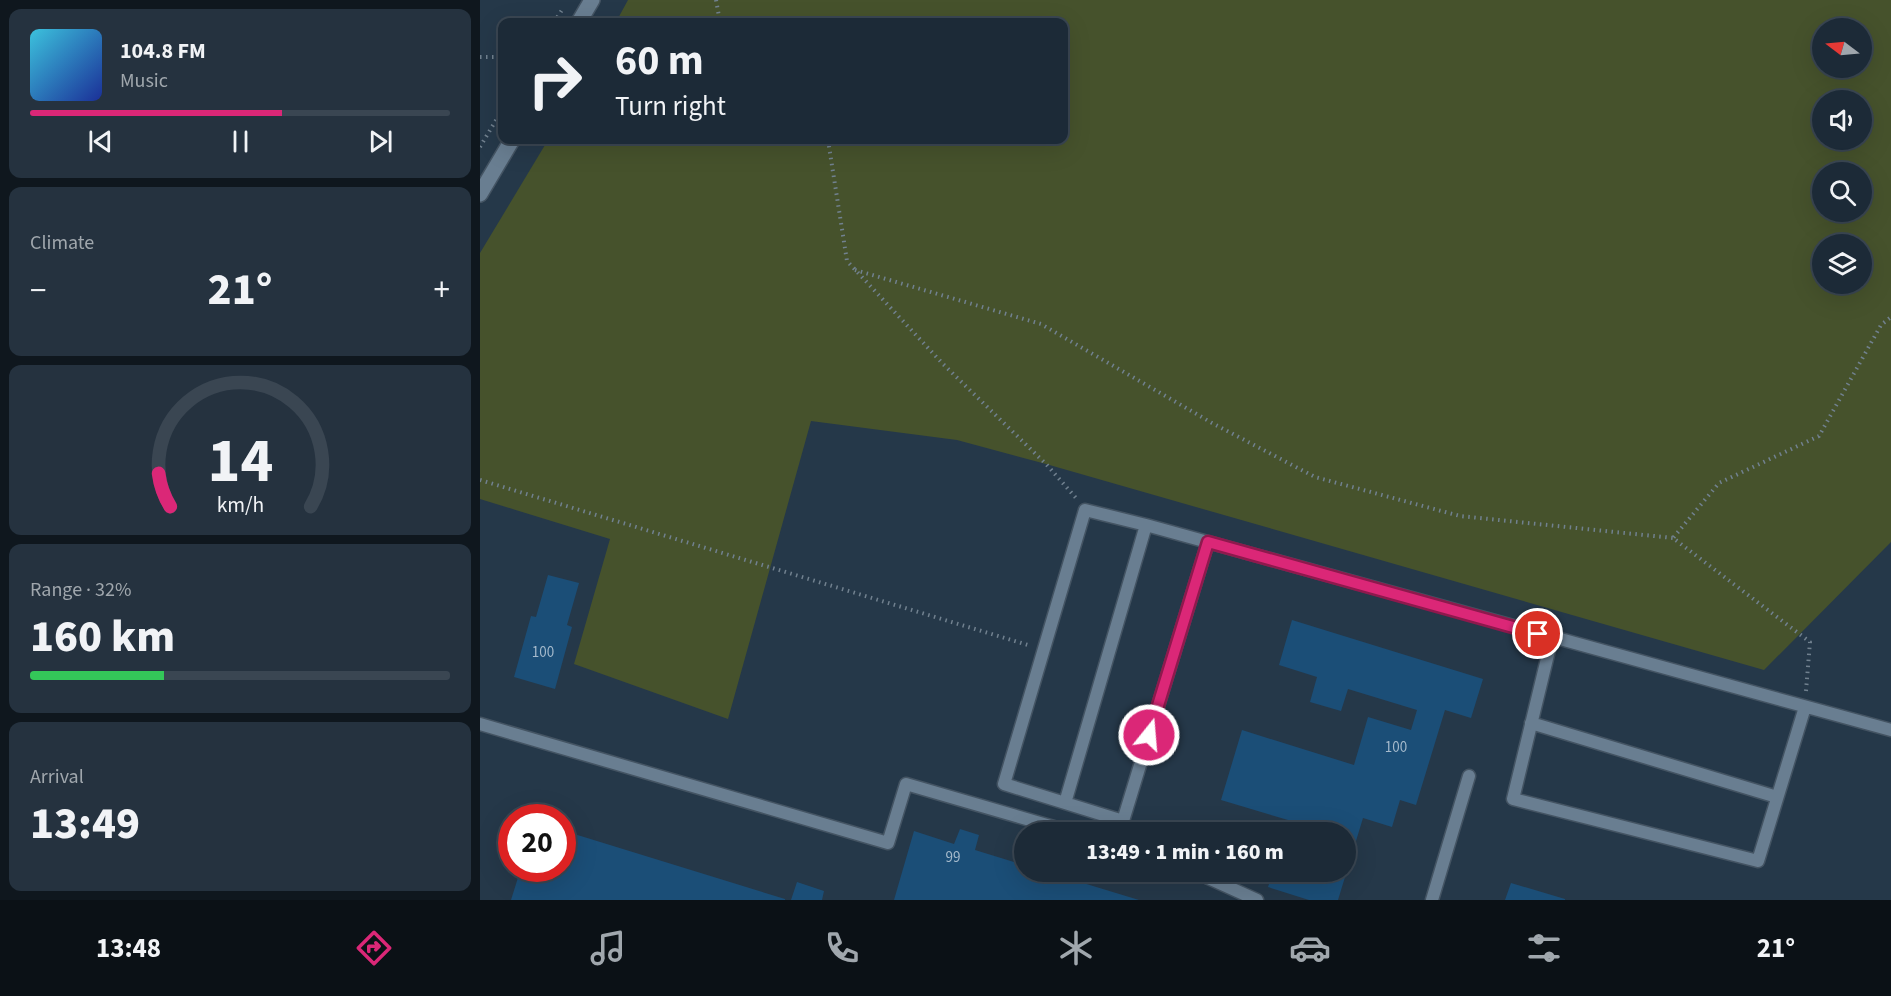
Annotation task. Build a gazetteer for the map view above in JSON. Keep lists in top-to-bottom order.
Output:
{
  "house_numbers": ["100", "100", "99"],
  "north": "left",
  "page": {
    "turn": ["60 m", "Turn right"],
    "song": ["104.8 FM", "Music"],
    "tile": [
      "Climate",
      ["Range · 32%", "160 km"],
      ["Arrival", "13:49"]
    ],
    "heat": ["−", "21°", "+"],
    "limit": "20",
    "trip": "13:49 · 1 min · 160 m",
    "tabs": ["13:48", "21°"],
    "gauge": ["14", "km/h"]
  }
}
